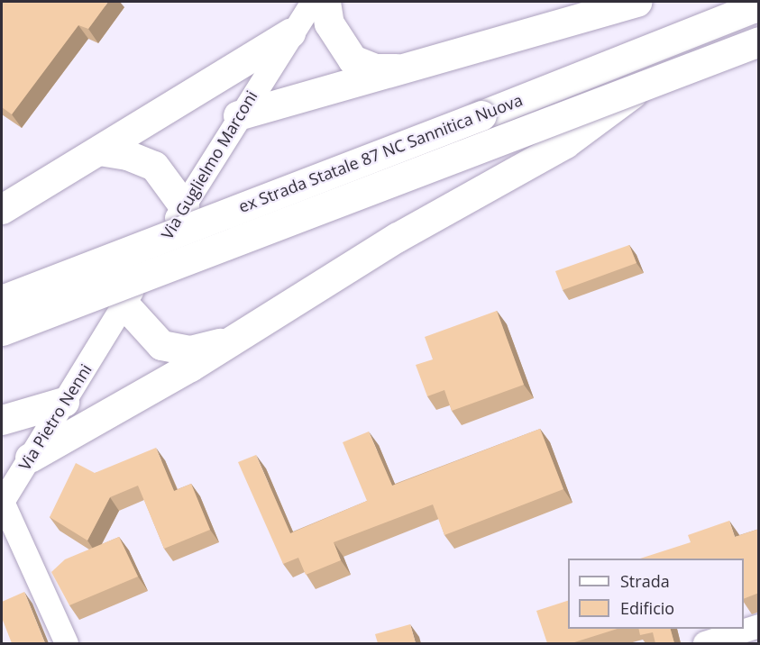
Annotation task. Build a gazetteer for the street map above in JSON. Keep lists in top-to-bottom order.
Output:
{
  "streets": {
    "highway": ["ex Strada Statale 87 NC Sannitica Nuova"],
    "street": ["Via Guglielmo Marconi", "Via Pietro Nenni"]
  },
  "crossings": [
    ["Via Guglielmo Marconi", "Via Pietro Nenni"]
  ],
  "legend": ["Strada", "Edificio"]
}
